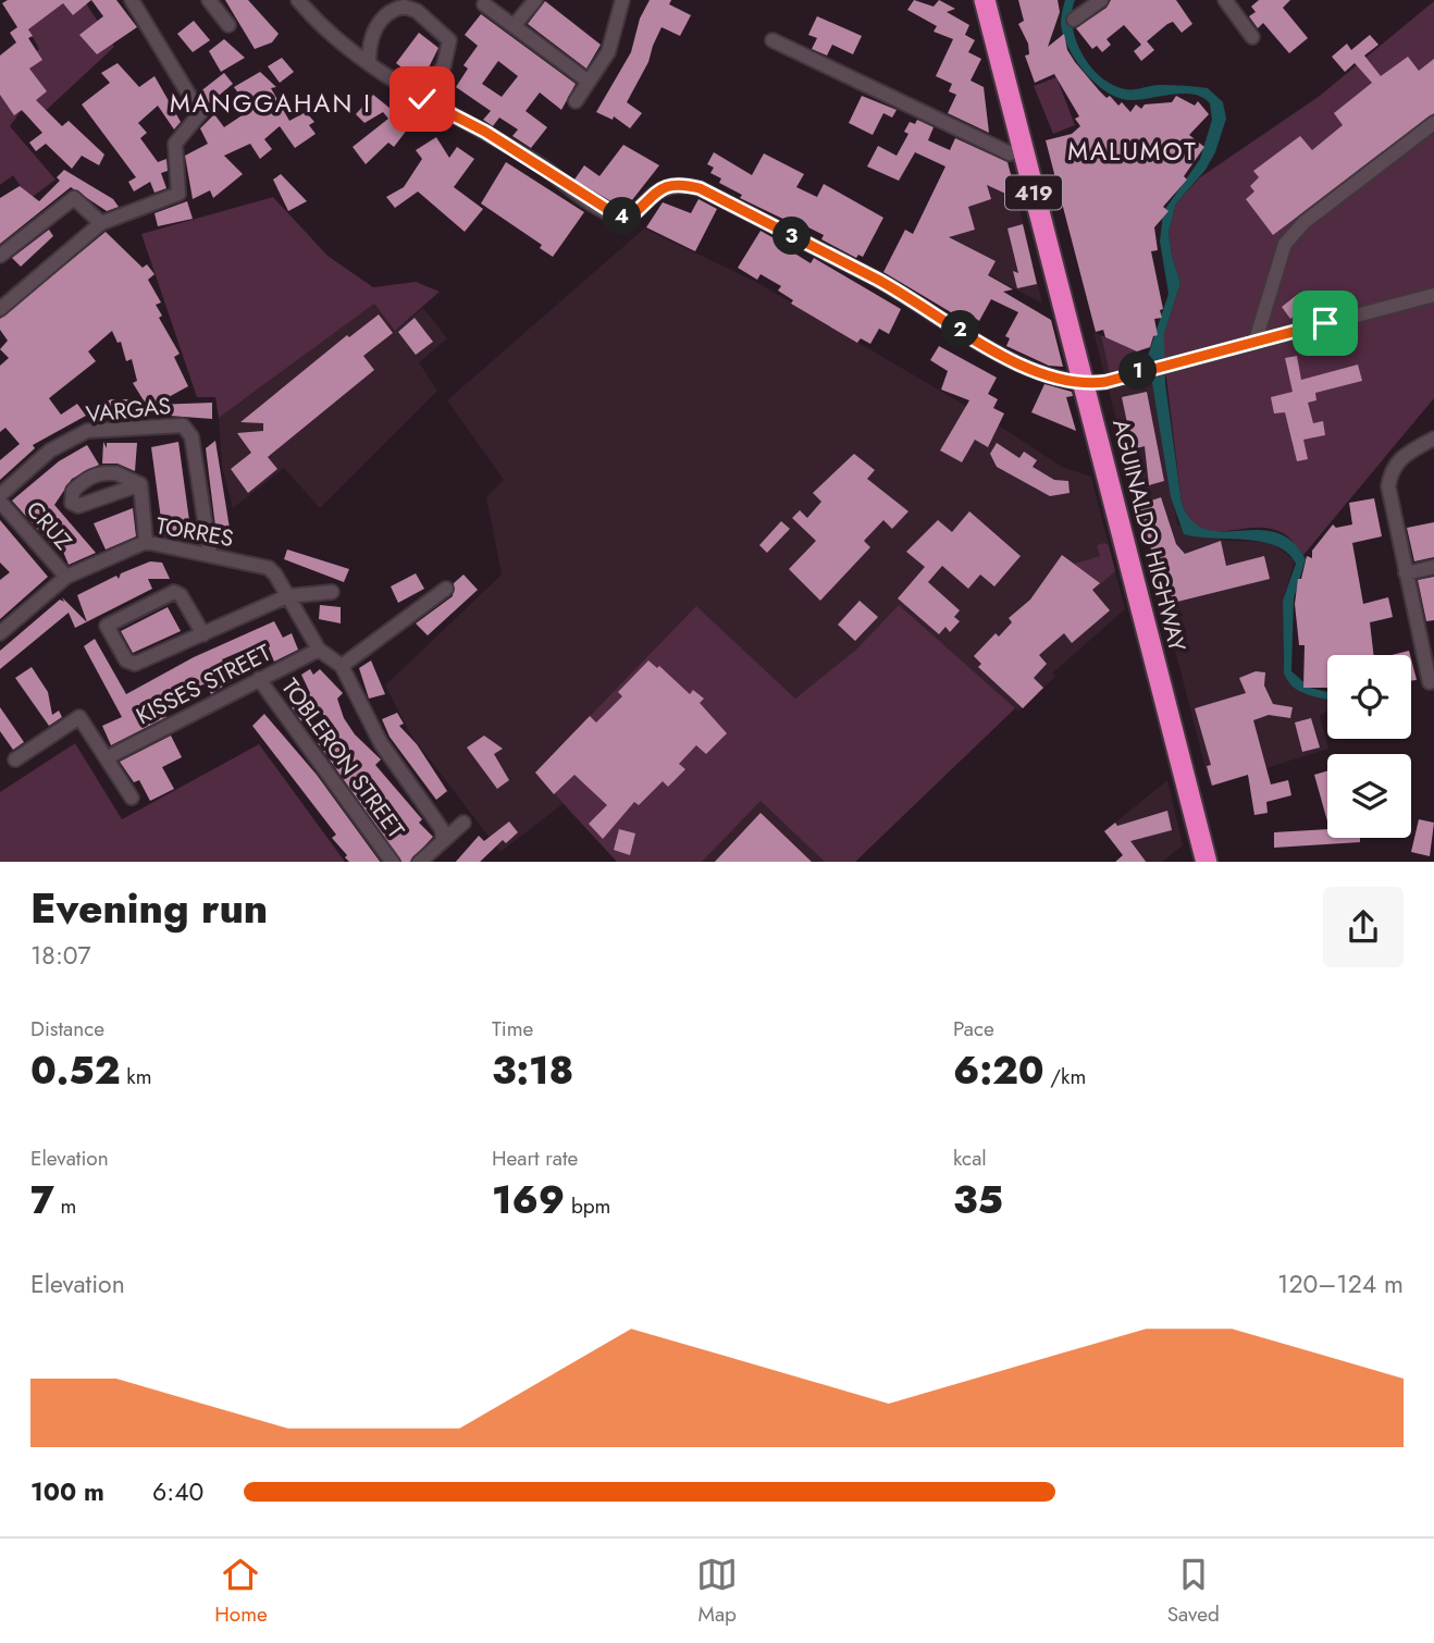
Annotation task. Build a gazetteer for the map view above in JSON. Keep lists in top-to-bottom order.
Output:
{
  "streets": {
    "highway": ["419", "AGUINALDO HIGHWAY"],
    "street": [
      "VARGAS",
      "CRUZ",
      "TORRES",
      "KISSES STREET",
      "TOBLERON STREET"
    ]
  },
  "crossings": [
    ["VARGAS", "TORRES"],
    ["CRUZ", "TORRES"],
    ["TORRES", "KISSES STREET"],
    ["KISSES STREET", "TOBLERON STREET"]
  ],
  "districts": ["MANGGAHAN I", "MALUMOT"],
  "page": {
    "pins": [
      "4",
      "3",
      "2",
      "1"
    ],
    "heading": ["Evening run", "18:07"],
    "stats": [
      ["Distance", "0.52 km"],
      ["Time", "3:18"],
      ["Pace", "6:20 /km"],
      ["Elevation", "7 m"],
      ["Heart rate", "169 bpm"],
      ["kcal", "35"]
    ],
    "chart": ["Elevation", "120–124 m"],
    "list": [
      {
        "name": "100 m",
        "note": "6:40"
      }
    ],
    "tabs": ["Home", "Map", "Saved"]
  }
}
